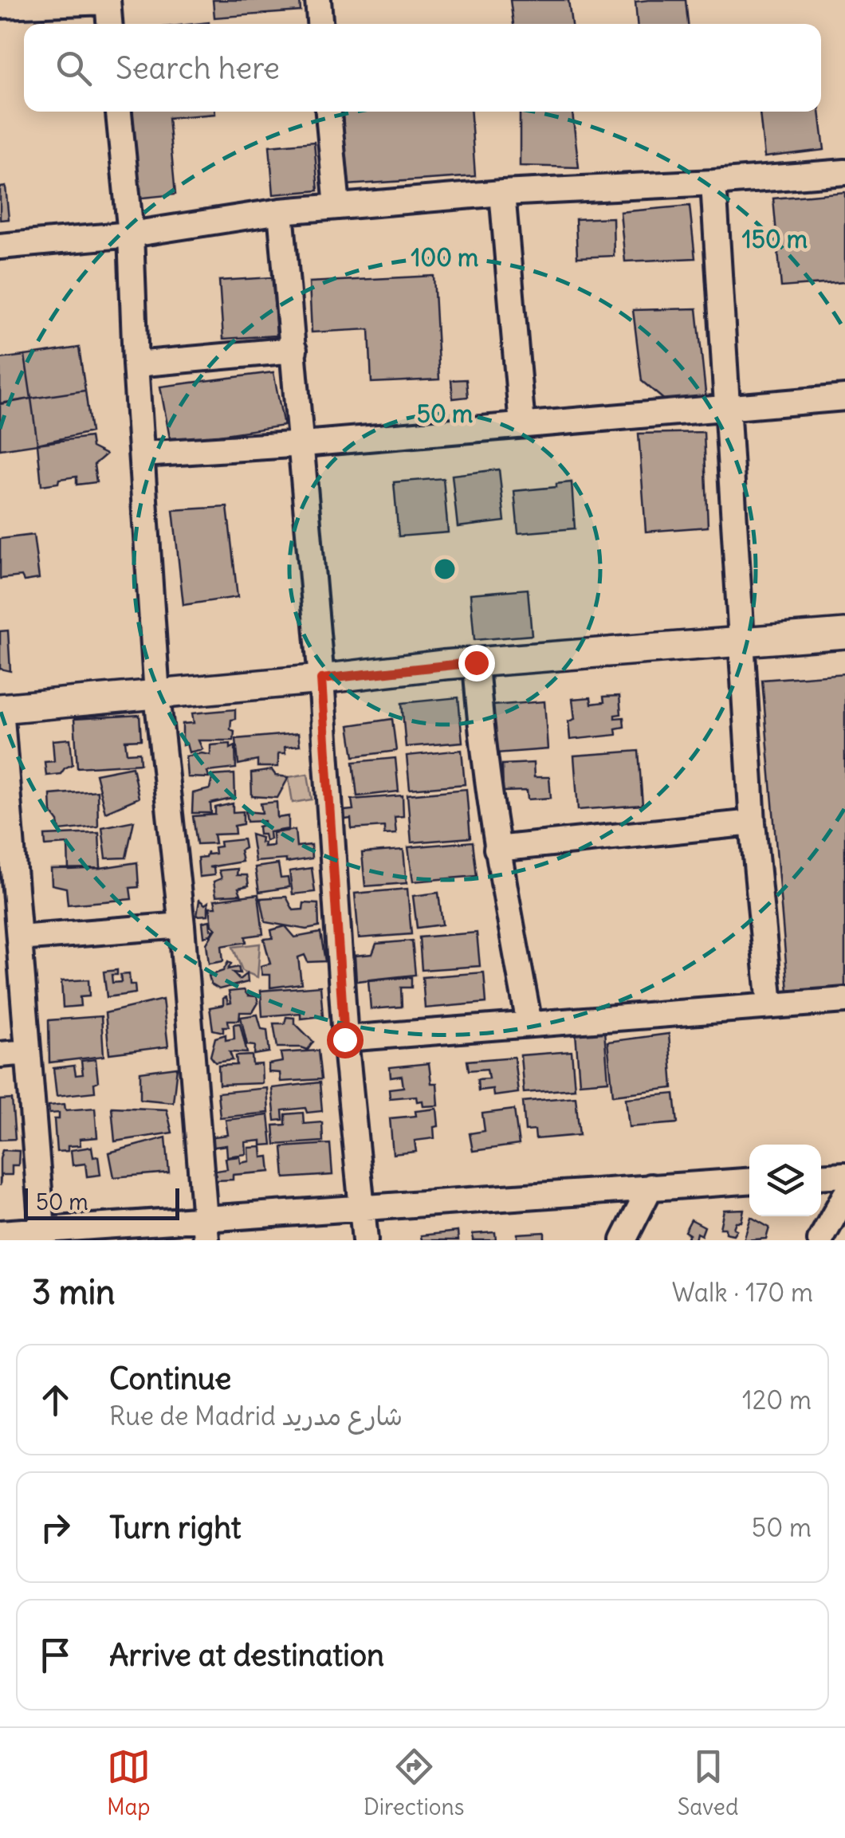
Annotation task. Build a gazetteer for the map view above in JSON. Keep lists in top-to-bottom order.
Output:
{
  "scale_bar": "50 m",
  "page": {
    "search": "Search here",
    "scale": "50 m",
    "heading": ["3 min", "Walk · 170 m"],
    "list": [
      ["Continue", "Rue de Madrid شارع مدريد", "120 m"],
      ["Turn right", "50 m"],
      "Arrive at destination"
    ],
    "nav": ["Map", "Directions", "Saved"]
  },
  "rings": ["150 m", "100 m", "50 m"]
}
